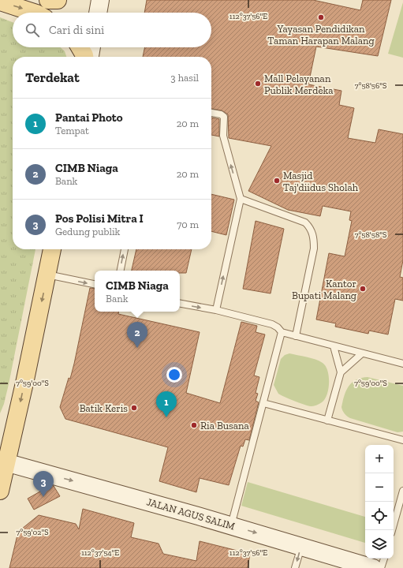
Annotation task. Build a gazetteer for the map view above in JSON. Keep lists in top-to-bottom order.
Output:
{
  "streets": {
    "main road": ["JALAN AGUS SALIM"]
  },
  "one_way": ["JALAN AGUS SALIM"],
  "places": [
    "Yayasan Pendidikan Taman Harapan Malang",
    "Mall Pelayanan Publik Merdeka",
    "Masjid Taj'diidus Sholah",
    "Kantor Bupati Malang",
    "Batik Keris",
    "Ria Busana"
  ],
  "page": {
    "search": "Cari di sini",
    "heading": ["Terdekat", "3 hasil"],
    "list": [
      {
        "mark": "1",
        "name": "Pantai Photo",
        "note": "Tempat",
        "value": "20 m"
      },
      {
        "mark": "2",
        "name": "CIMB Niaga",
        "note": "Bank",
        "value": "20 m"
      },
      {
        "mark": "3",
        "name": "Pos Polisi Mitra I",
        "note": "Gedung publik",
        "value": "70 m"
      }
    ],
    "popup": ["CIMB Niaga", "Bank"],
    "pins": ["2", "1", "3"],
    "map_buttons": ["+", "−"]
  },
  "coordinates": [
    "112°37'56\"E",
    "7°58'56\"S",
    "7°58'58\"S",
    "7°59'00\"S",
    "7°59'02\"S",
    "112°37'54\"E"
  ]
}
